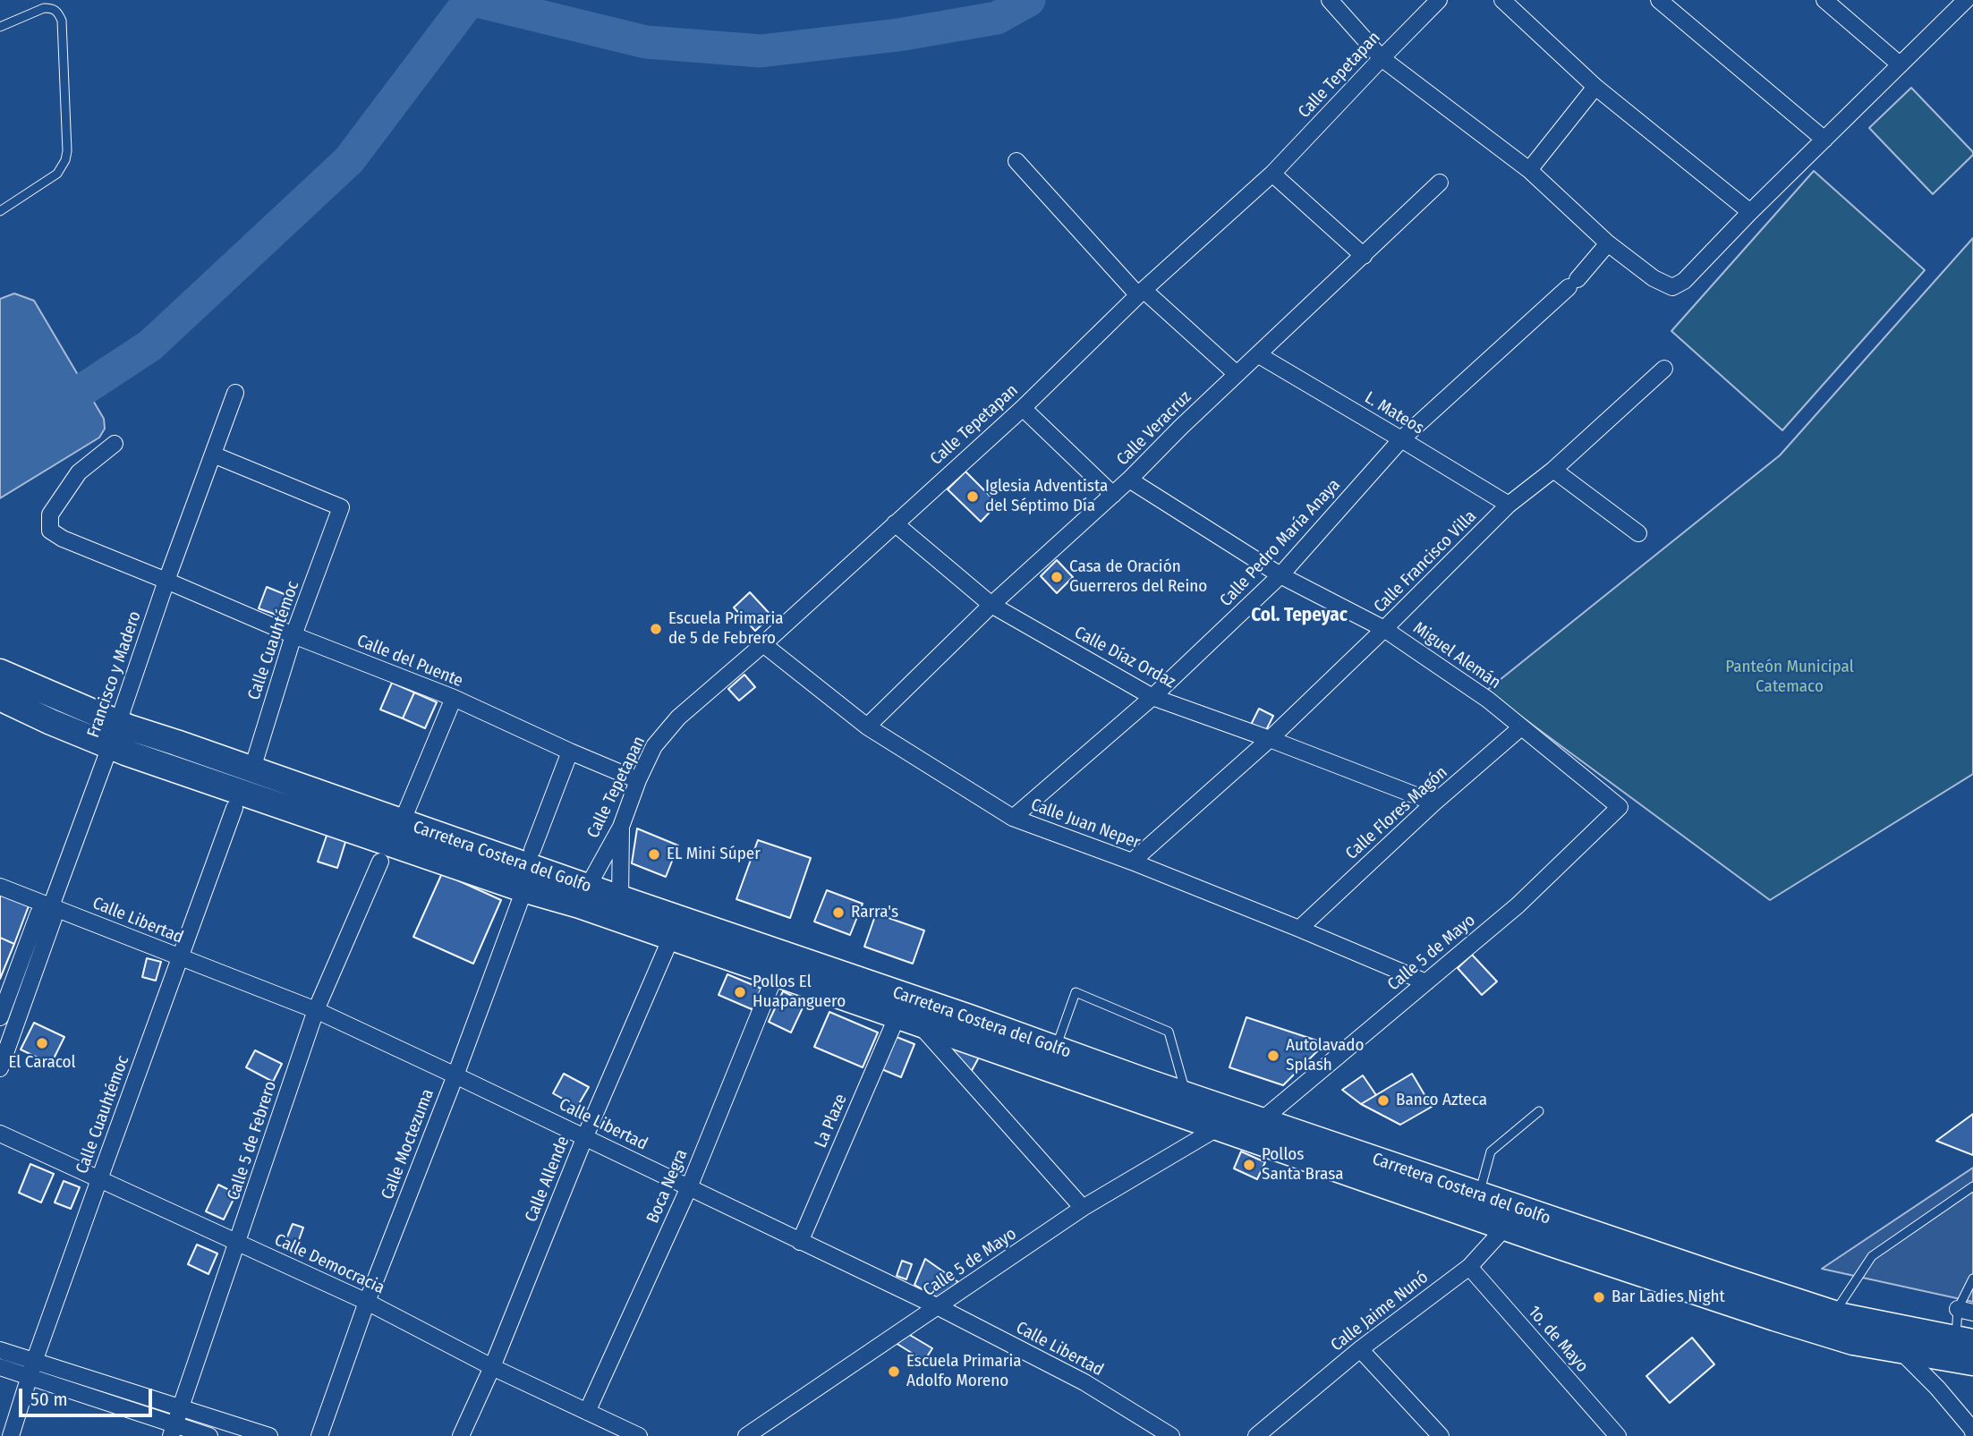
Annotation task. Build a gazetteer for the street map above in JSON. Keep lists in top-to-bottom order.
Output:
{
  "streets": {
    "main road": ["Carretera Costera del Golfo"],
    "street": [
      "Calle Tepetapan",
      "L. Mateos",
      "Calle Veracruz",
      "Calle Pedro María Anaya",
      "Calle Francisco Villa",
      "Calle Cuauhtémoc",
      "Miguel Alemán",
      "Calle Díaz Ordaz",
      "Calle del Puente",
      "Francisco y Madero",
      "Calle Flores Magón",
      "Calle Juan Neper",
      "Calle Libertad",
      "Calle 5 de Mayo",
      "La Plaze",
      "Calle 5 de Febrero",
      "Calle Moctezuma",
      "Calle Allende",
      "Boca Negra",
      "Calle Democracia",
      "Calle Jaime Nunó",
      "1o. de Mayo"
    ]
  },
  "crossings": [
    ["Calle Tepetapan", "Calle Díaz Ordaz"],
    ["Calle Tepetapan", "Calle del Puente"],
    ["Calle Tepetapan", "Calle Juan Neper"],
    ["Calle Tepetapan", "Carretera Costera del Golfo"],
    ["L. Mateos", "Calle Veracruz"],
    ["L. Mateos", "Calle Pedro María Anaya"],
    ["L. Mateos", "Calle Francisco Villa"],
    ["Calle Veracruz", "Miguel Alemán"],
    ["Calle Veracruz", "Calle Díaz Ordaz"],
    ["Calle Veracruz", "Calle Juan Neper"],
    ["Calle Pedro María Anaya", "Miguel Alemán"],
    ["Calle Pedro María Anaya", "Calle Díaz Ordaz"],
    ["Calle Pedro María Anaya", "Calle Juan Neper"],
    ["Calle Francisco Villa", "Miguel Alemán"],
    ["Calle Francisco Villa", "Calle Díaz Ordaz"],
    ["Calle Francisco Villa", "Calle Juan Neper"],
    ["Calle Cuauhtémoc", "Calle del Puente"],
    ["Calle Cuauhtémoc", "Francisco y Madero"],
    ["Calle Cuauhtémoc", "Carretera Costera del Golfo"],
    ["Calle Cuauhtémoc", "Calle Libertad"],
    ["Calle Cuauhtémoc", "Calle Democracia"],
    ["Miguel Alemán", "Calle Flores Magón"],
    ["Miguel Alemán", "Calle 5 de Mayo"],
    ["Calle Díaz Ordaz", "Calle Flores Magón"],
    ["Calle del Puente", "Francisco y Madero"],
    ["Calle del Puente", "Calle Moctezuma"],
    ["Francisco y Madero", "Carretera Costera del Golfo"],
    ["Francisco y Madero", "Calle Libertad"],
    ["Calle Flores Magón", "Calle Juan Neper"],
    ["Calle Juan Neper", "Calle 5 de Mayo"],
    ["Carretera Costera del Golfo", "Calle 5 de Mayo"],
    ["Carretera Costera del Golfo", "La Plaze"],
    ["Carretera Costera del Golfo", "Calle Moctezuma"],
    ["Carretera Costera del Golfo", "Calle Allende"],
    ["Carretera Costera del Golfo", "Boca Negra"],
    ["Carretera Costera del Golfo", "Calle Jaime Nunó"],
    ["Calle Libertad", "Calle 5 de Mayo"],
    ["Calle Libertad", "La Plaze"],
    ["Calle Libertad", "Calle 5 de Febrero"],
    ["Calle Libertad", "Calle Moctezuma"],
    ["Calle Libertad", "Calle Allende"],
    ["Calle Libertad", "Boca Negra"],
    ["Calle 5 de Febrero", "Calle Democracia"],
    ["Calle Moctezuma", "Calle Democracia"],
    ["Calle Allende", "Calle Democracia"],
    ["Boca Negra", "Calle Democracia"],
    ["Calle Jaime Nunó", "1o. de Mayo"]
  ],
  "districts": ["Col. Tepeyac"],
  "parks": ["Panteón Municipal Catemaco"],
  "places": [
    "Iglesia Adventista del Séptimo Día",
    "Casa de Oración Guerreros del Reino",
    "Escuela Primaria de 5 de Febrero",
    "EL Mini Súper",
    "Rarra's",
    "Pollos El Huapanguero",
    "El Caracol",
    "Autolavado Splash",
    "Banco Azteca",
    "Pollos Santa Brasa",
    "Bar Ladies Night",
    "Escuela Primaria Adolfo Moreno"
  ],
  "scale_bar": "50 m"
}
